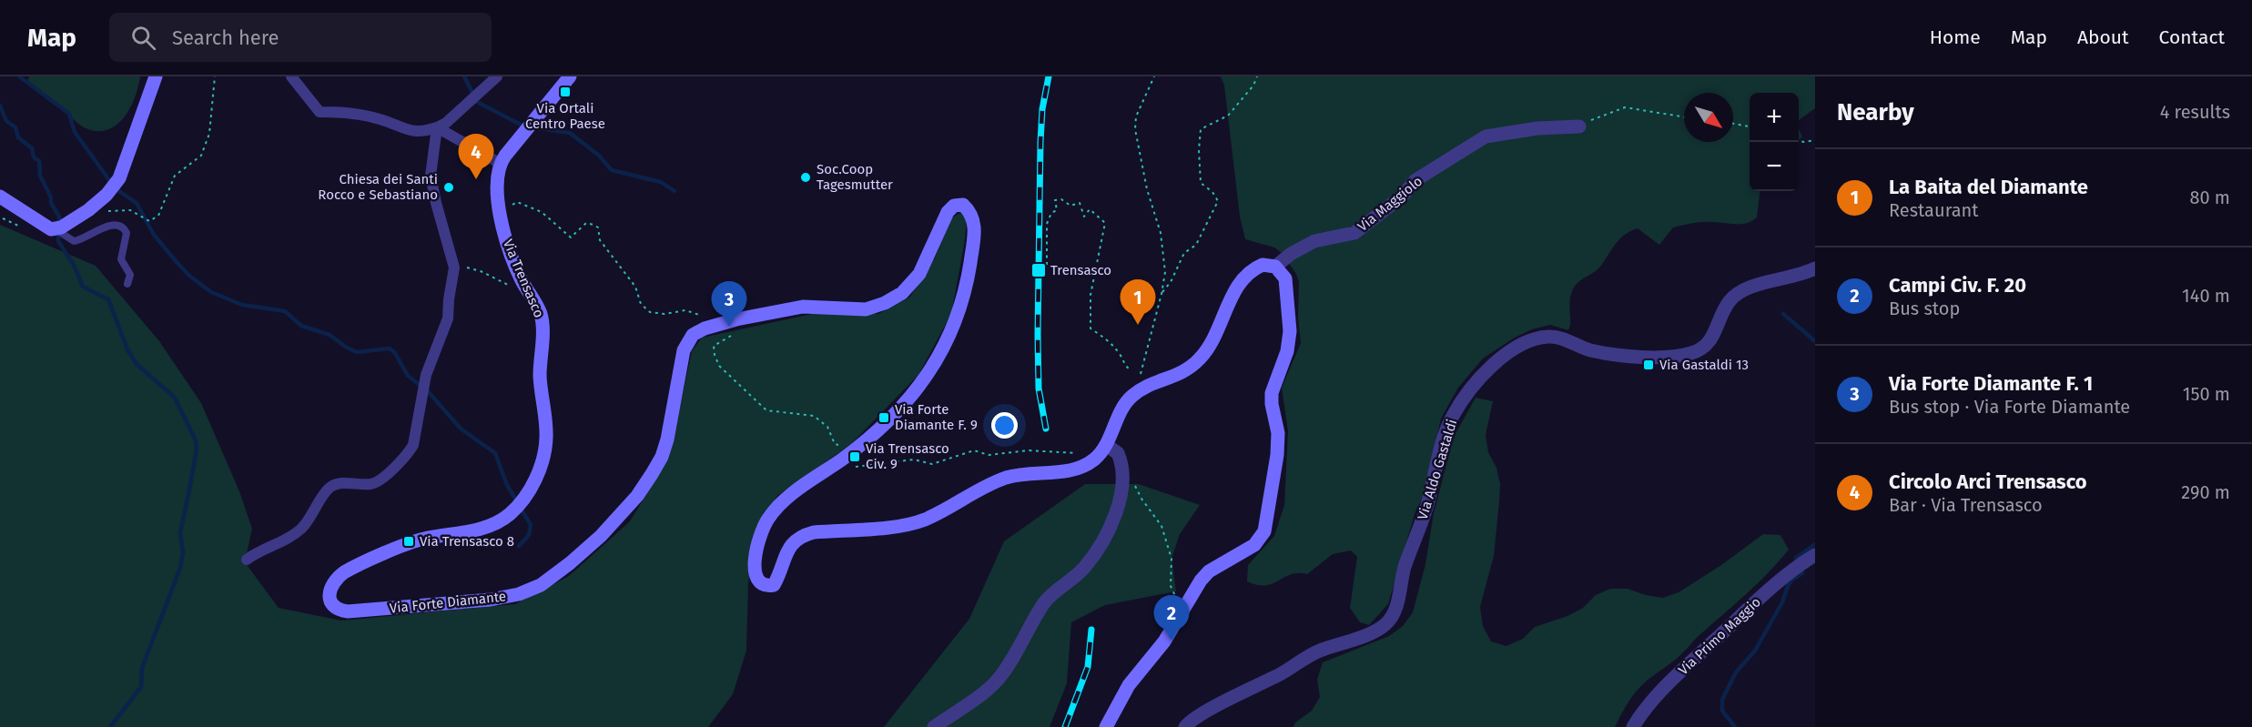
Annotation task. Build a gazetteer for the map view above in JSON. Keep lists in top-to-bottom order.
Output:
{
  "streets": {
    "main road": ["Via Trensasco", "Via Forte Diamante"],
    "street": ["Via Maggiolo", "Via Aldo Gastaldi", "Via Primo Maggio"]
  },
  "crossings": [
    ["Via Trensasco", "Via Forte Diamante"]
  ],
  "places": {
    "transit": [
      "Via Ortali Centro Paese",
      "Trensasco",
      "Via Gastaldi 13",
      "Via Forte Diamante F. 9",
      "Via Trensasco Civ. 9",
      "Via Trensasco 8"
    ],
    "other": ["Soc.Coop Tagesmutter", "Chiesa dei Santi Rocco e Sebastiano"]
  },
  "north": "bottom right",
  "page": {
    "header": "Map",
    "search": "Search here",
    "nav": [
      "Home",
      "Map",
      "About",
      "Contact"
    ],
    "heading": ["Nearby", "4 results"],
    "map_buttons": ["+", "−"],
    "pins": [
      "4",
      "1",
      "3",
      "2"
    ],
    "list": [
      {
        "mark": "1",
        "name": "La Baita del Diamante",
        "note": "Restaurant",
        "value": "80 m"
      },
      {
        "mark": "2",
        "name": "Campi Civ. F. 20",
        "note": "Bus stop",
        "value": "140 m"
      },
      {
        "mark": "3",
        "name": "Via Forte Diamante F. 1",
        "note": "Bus stop · Via Forte Diamante",
        "value": "150 m"
      },
      {
        "mark": "4",
        "name": "Circolo Arci Trensasco",
        "note": "Bar · Via Trensasco",
        "value": "290 m"
      }
    ]
  }
}
